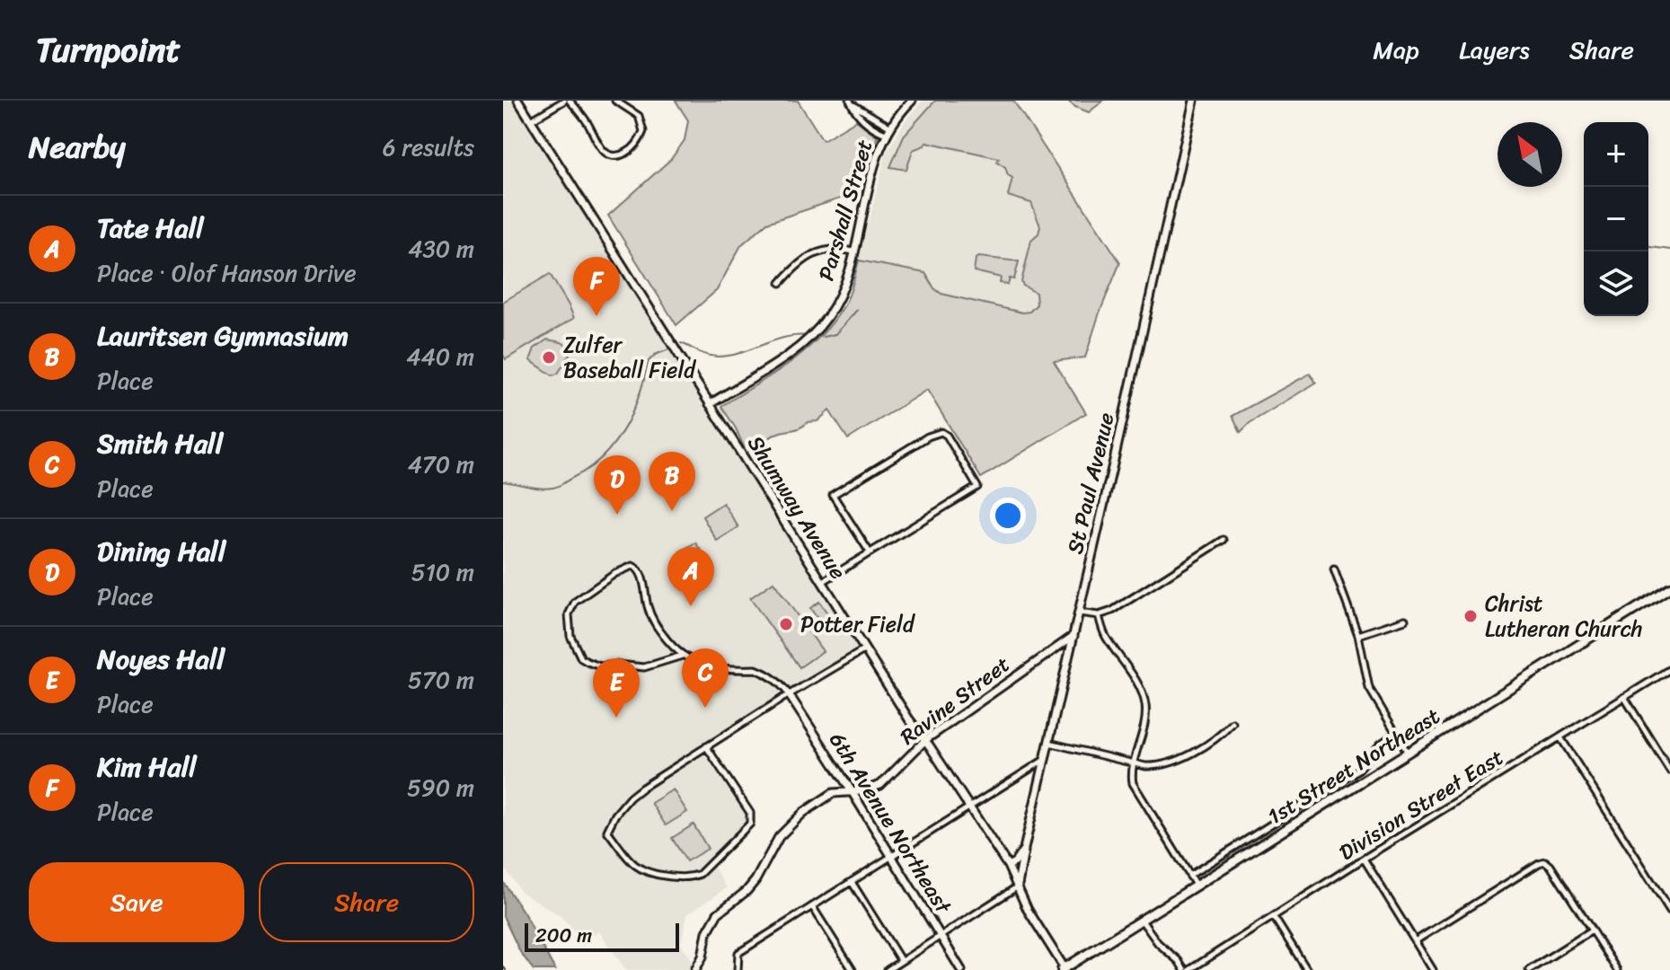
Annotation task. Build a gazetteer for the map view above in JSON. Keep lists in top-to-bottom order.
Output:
{
  "streets": {
    "main road": ["1st Street Northeast"],
    "street": [
      "Parshall Street",
      "St Paul Avenue",
      "Shumway Avenue",
      "Ravine Street",
      "Division Street East",
      "6th Avenue Northeast"
    ]
  },
  "crossings": [
    ["Parshall Street", "Shumway Avenue"],
    ["St Paul Avenue", "Shumway Avenue"],
    ["St Paul Avenue", "Ravine Street"],
    ["Shumway Avenue", "Ravine Street"],
    ["Shumway Avenue", "1st Street Northeast"],
    ["Ravine Street", "6th Avenue Northeast"]
  ],
  "places": ["Zulfer Baseball Field", "Christ Lutheran Church", "Potter Field"],
  "scale_bar": "200 m",
  "north": "top left",
  "page": {
    "header": "Turnpoint",
    "nav": ["Map", "Layers", "Share"],
    "heading": ["Nearby", "6 results"],
    "map_buttons": ["+", "−"],
    "list": [
      {
        "mark": "A",
        "name": "Tate Hall",
        "note": "Place · Olof Hanson Drive",
        "value": "430 m"
      },
      {
        "mark": "B",
        "name": "Lauritsen Gymnasium",
        "note": "Place",
        "value": "440 m"
      },
      {
        "mark": "C",
        "name": "Smith Hall",
        "note": "Place",
        "value": "470 m"
      },
      {
        "mark": "D",
        "name": "Dining Hall",
        "note": "Place",
        "value": "510 m"
      },
      {
        "mark": "E",
        "name": "Noyes Hall",
        "note": "Place",
        "value": "570 m"
      },
      {
        "mark": "F",
        "name": "Kim Hall",
        "note": "Place",
        "value": "590 m"
      }
    ],
    "pins": [
      "F",
      "B",
      "D",
      "A",
      "C",
      "E"
    ],
    "buttons": ["Save", "Share"],
    "scale": "200 m"
  }
}
